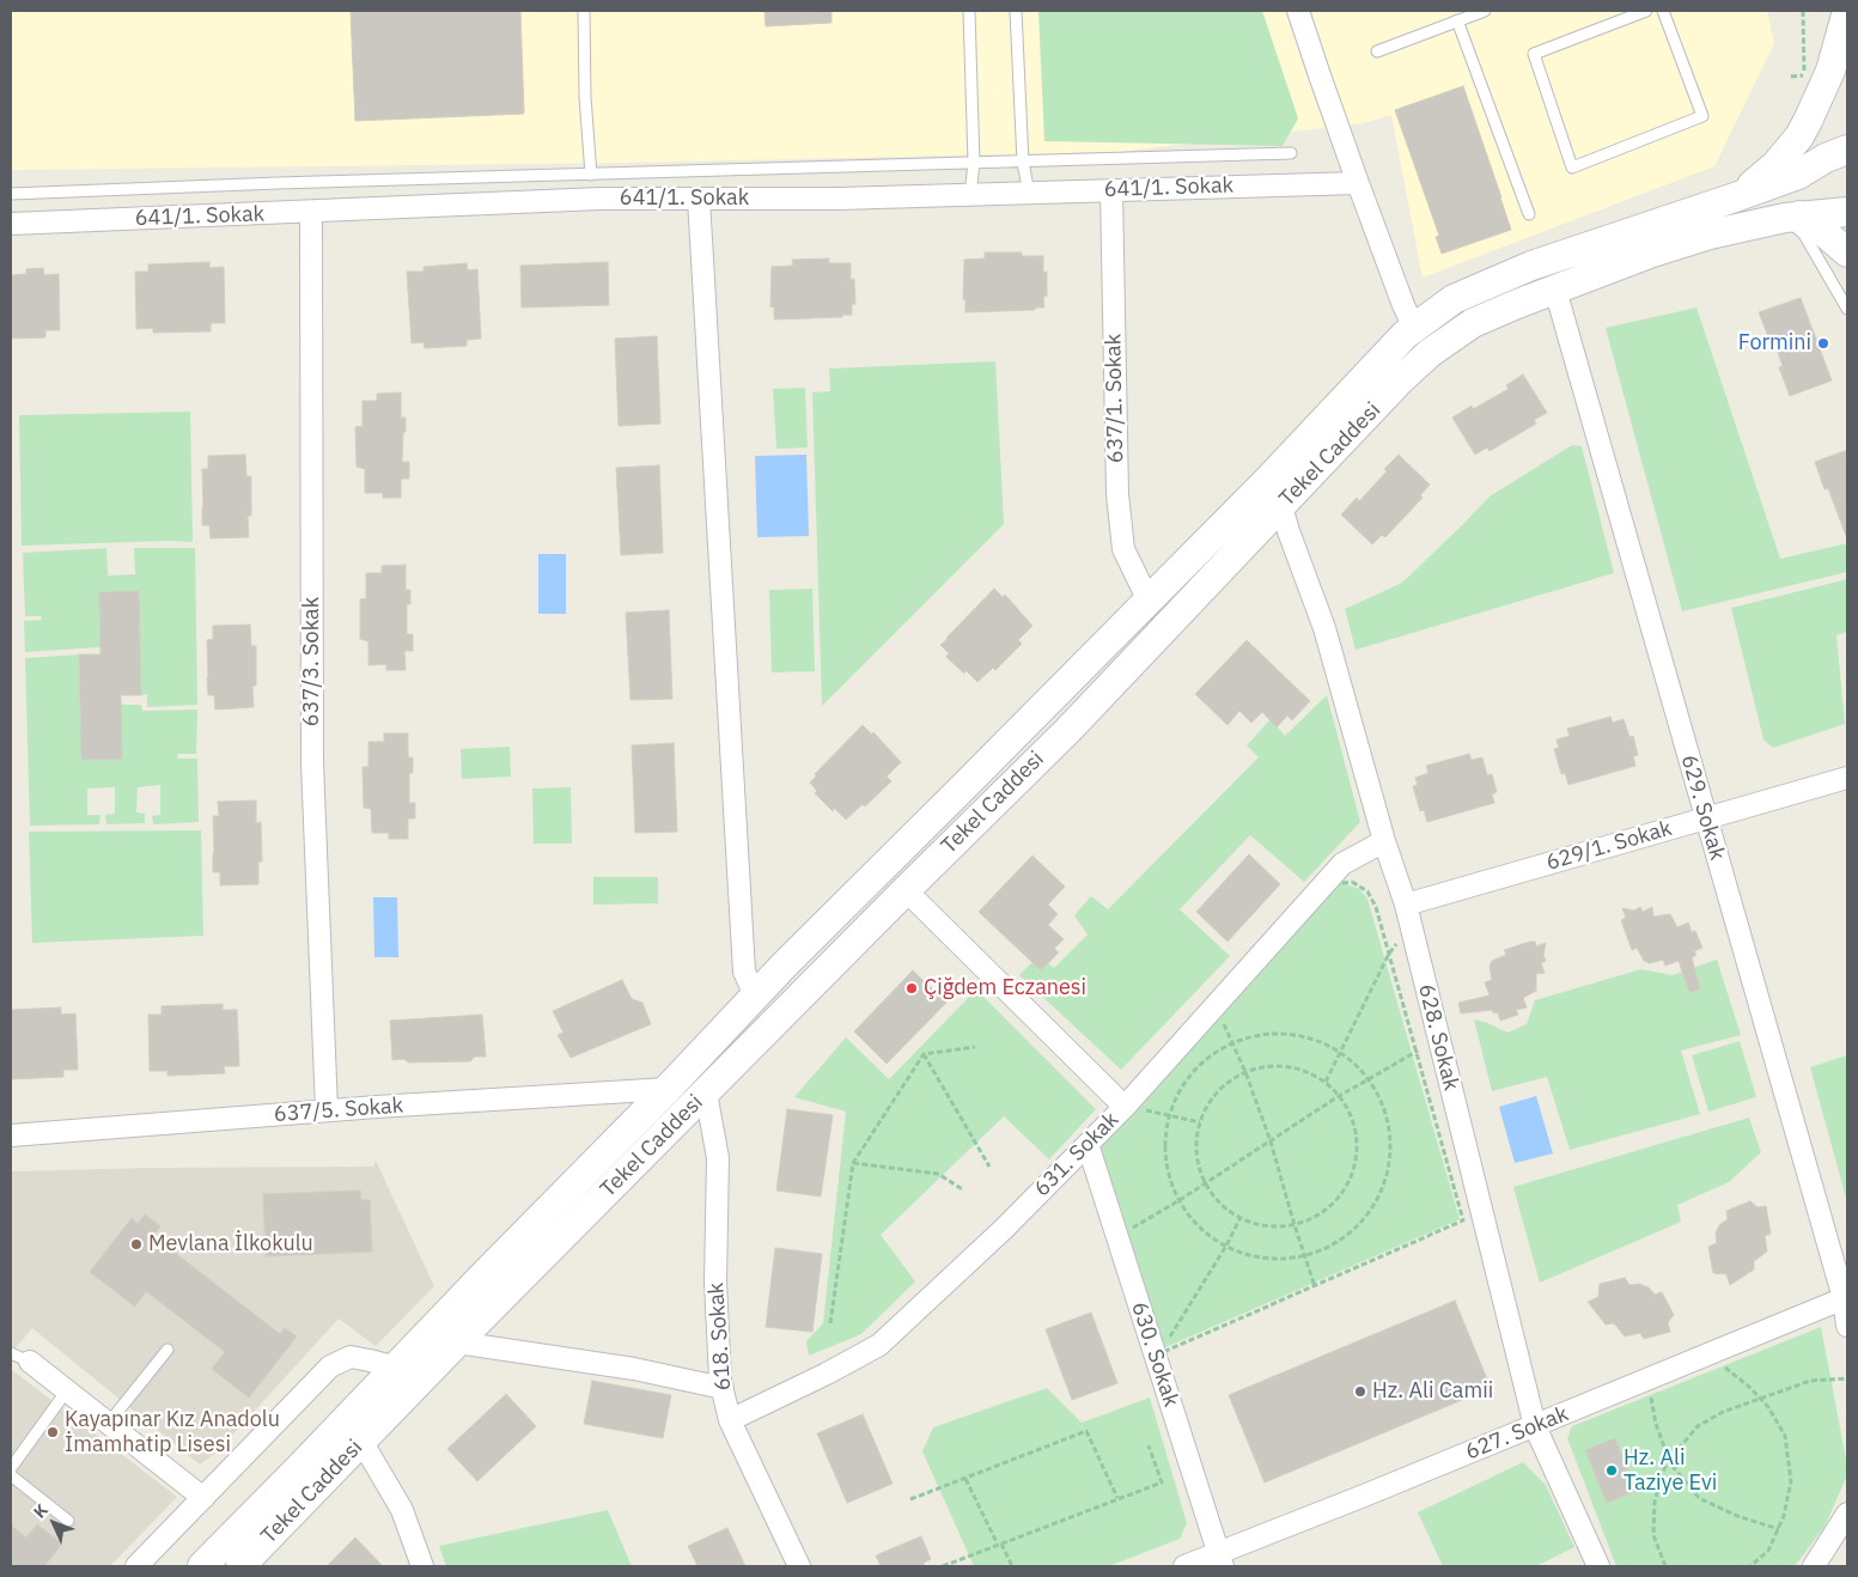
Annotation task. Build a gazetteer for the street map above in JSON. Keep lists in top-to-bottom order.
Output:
{
  "streets": {
    "main road": ["Tekel Caddesi"],
    "street": [
      "641/1. Sokak",
      "637/1. Sokak",
      "637/3. Sokak",
      "629. Sokak",
      "629/1. Sokak",
      "628. Sokak",
      "637/5. Sokak",
      "631. Sokak",
      "618. Sokak",
      "630. Sokak",
      "627. Sokak"
    ]
  },
  "crossings": [
    ["641/1. Sokak", "637/1. Sokak"],
    ["641/1. Sokak", "637/3. Sokak"],
    ["Tekel Caddesi", "629. Sokak"],
    ["Tekel Caddesi", "628. Sokak"],
    ["Tekel Caddesi", "618. Sokak"],
    ["637/3. Sokak", "637/5. Sokak"],
    ["629. Sokak", "629/1. Sokak"],
    ["629. Sokak", "627. Sokak"],
    ["629/1. Sokak", "628. Sokak"],
    ["628. Sokak", "631. Sokak"],
    ["628. Sokak", "627. Sokak"],
    ["631. Sokak", "618. Sokak"],
    ["631. Sokak", "630. Sokak"],
    ["630. Sokak", "627. Sokak"]
  ],
  "places": [
    "Formini",
    "Çiğdem Eczanesi",
    "Mevlana İlkokulu",
    "Hz. Ali Camii",
    "Kayapınar Kız Anadolu İmamhatip Lisesi",
    "Hz. Ali Taziye Evi"
  ],
  "north": "top left"
}
